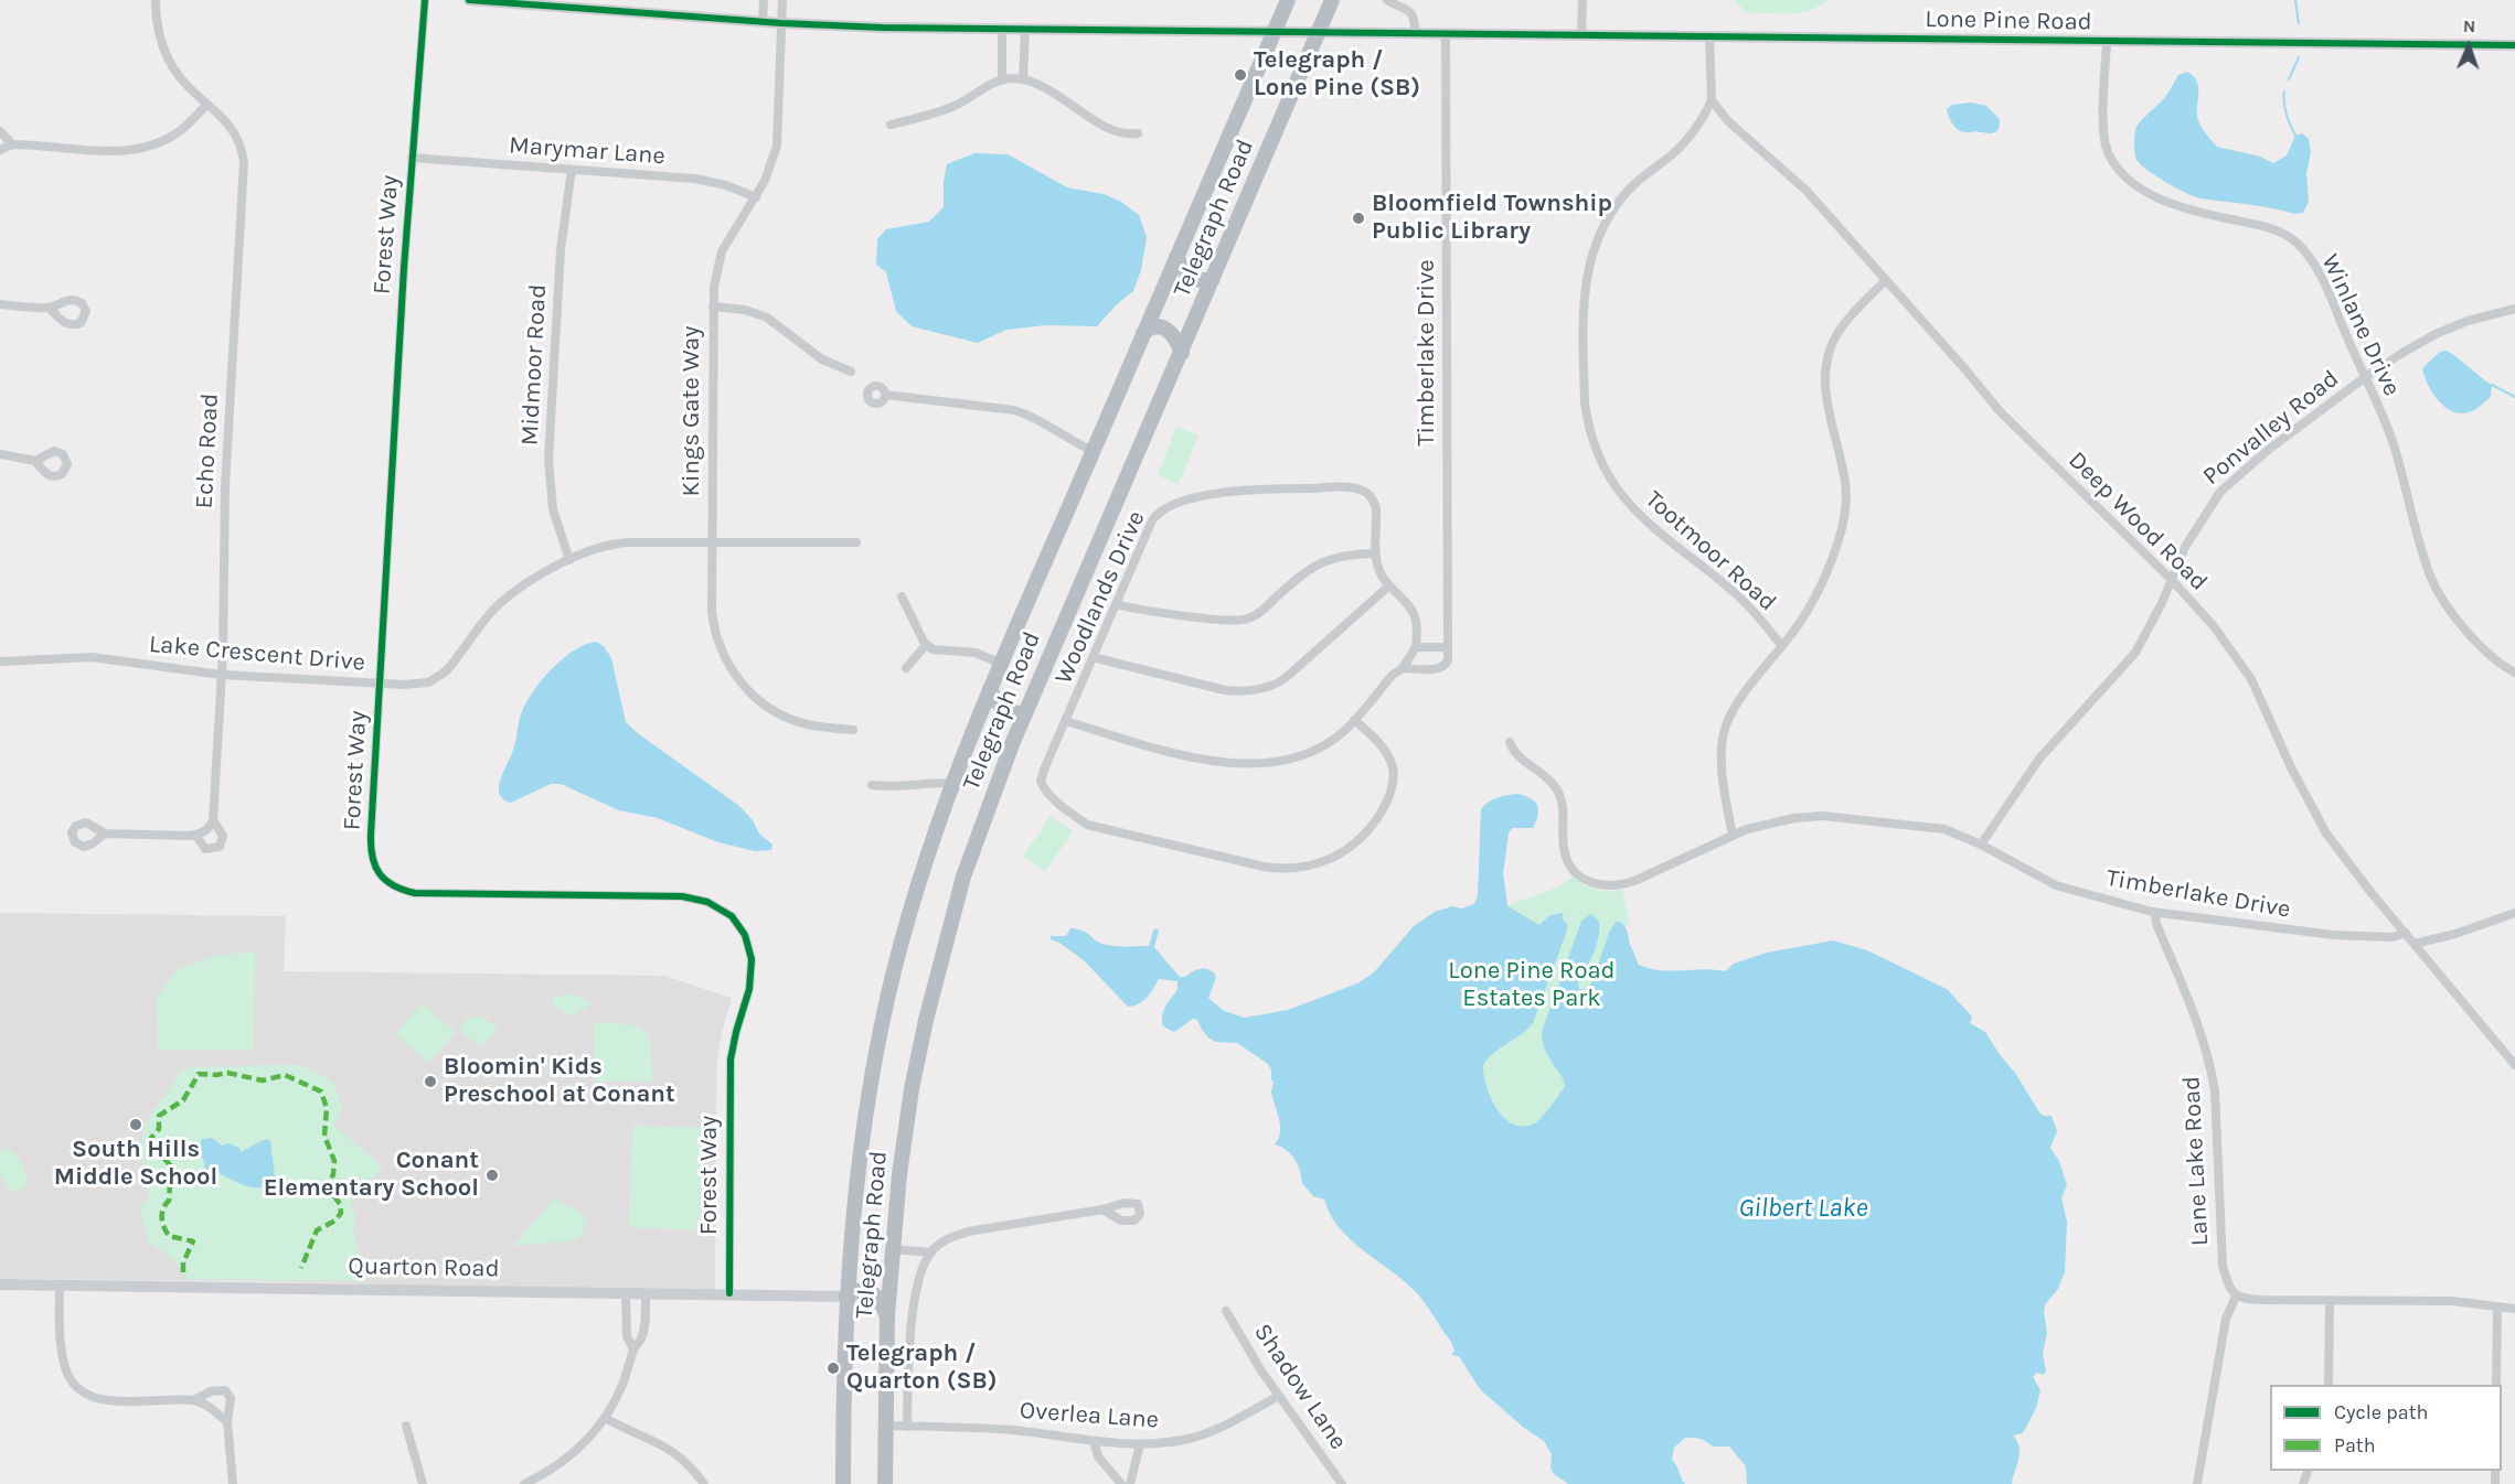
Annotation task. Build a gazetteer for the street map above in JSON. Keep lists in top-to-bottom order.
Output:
{
  "streets": {
    "highway": ["Telegraph Road"],
    "street": [
      "Lone Pine Road",
      "Marymar Lane",
      "Forest Way",
      "Winlane Drive",
      "Timberlake Drive",
      "Midmoor Road",
      "Kings Gate Way",
      "Ponvalley Road",
      "Echo Road",
      "Deep Wood Road",
      "Tootmoor Road",
      "Woodlands Drive",
      "Lake Crescent Drive",
      "Lane Lake Road",
      "Quarton Road",
      "Shadow Lane",
      "Overlea Lane"
    ]
  },
  "crossings": [
    ["Lone Pine Road", "Telegraph Road"],
    ["Lone Pine Road", "Winlane Drive"],
    ["Lone Pine Road", "Timberlake Drive"],
    ["Lone Pine Road", "Kings Gate Way"],
    ["Marymar Lane", "Forest Way"],
    ["Marymar Lane", "Midmoor Road"],
    ["Marymar Lane", "Kings Gate Way"],
    ["Telegraph Road", "Quarton Road"],
    ["Telegraph Road", "Overlea Lane"],
    ["Forest Way", "Lake Crescent Drive"],
    ["Forest Way", "Quarton Road"],
    ["Winlane Drive", "Ponvalley Road"],
    ["Timberlake Drive", "Ponvalley Road"],
    ["Timberlake Drive", "Deep Wood Road"],
    ["Timberlake Drive", "Lane Lake Road"],
    ["Midmoor Road", "Lake Crescent Drive"],
    ["Kings Gate Way", "Lake Crescent Drive"],
    ["Ponvalley Road", "Deep Wood Road"],
    ["Echo Road", "Lake Crescent Drive"],
    ["Deep Wood Road", "Tootmoor Road"],
    ["Shadow Lane", "Overlea Lane"]
  ],
  "water": ["Gilbert Lake"],
  "parks": ["Lone Pine Road Estates Park"],
  "places": [
    "Telegraph / Lone Pine (SB)",
    "Bloomfield Township Public Library",
    "Bloomin' Kids Preschool at Conant",
    "South Hills Middle School",
    "Conant Elementary School",
    "Telegraph / Quarton (SB)"
  ],
  "legend": ["Cycle path", "Path"],
  "north": "top"
}
